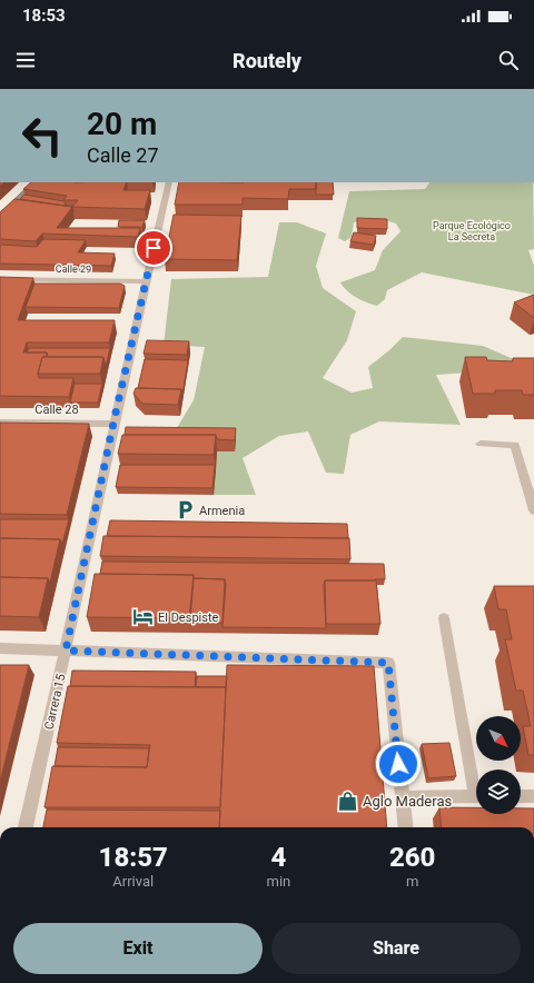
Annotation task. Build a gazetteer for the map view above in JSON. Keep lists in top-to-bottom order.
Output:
{
  "streets": {
    "street": ["Calle 29", "Calle 28", "Carrera 15"]
  },
  "crossings": [
    ["Calle 29", "Carrera 15"],
    ["Calle 28", "Carrera 15"]
  ],
  "parks": ["Parque Ecológico La Secreta"],
  "places": {
    "parking": ["Armenia"],
    "hotel": ["El Despiste"],
    "shop": ["Aglo Maderas"]
  },
  "north": "bottom right",
  "page": {
    "status": "18:53",
    "header": "Routely",
    "turn": ["20 m", "Calle 27"],
    "eta": [
      "18:57",
      "Arrival",
      "4",
      "min",
      "260",
      "m"
    ],
    "buttons": ["Exit", "Share"]
  }
}
